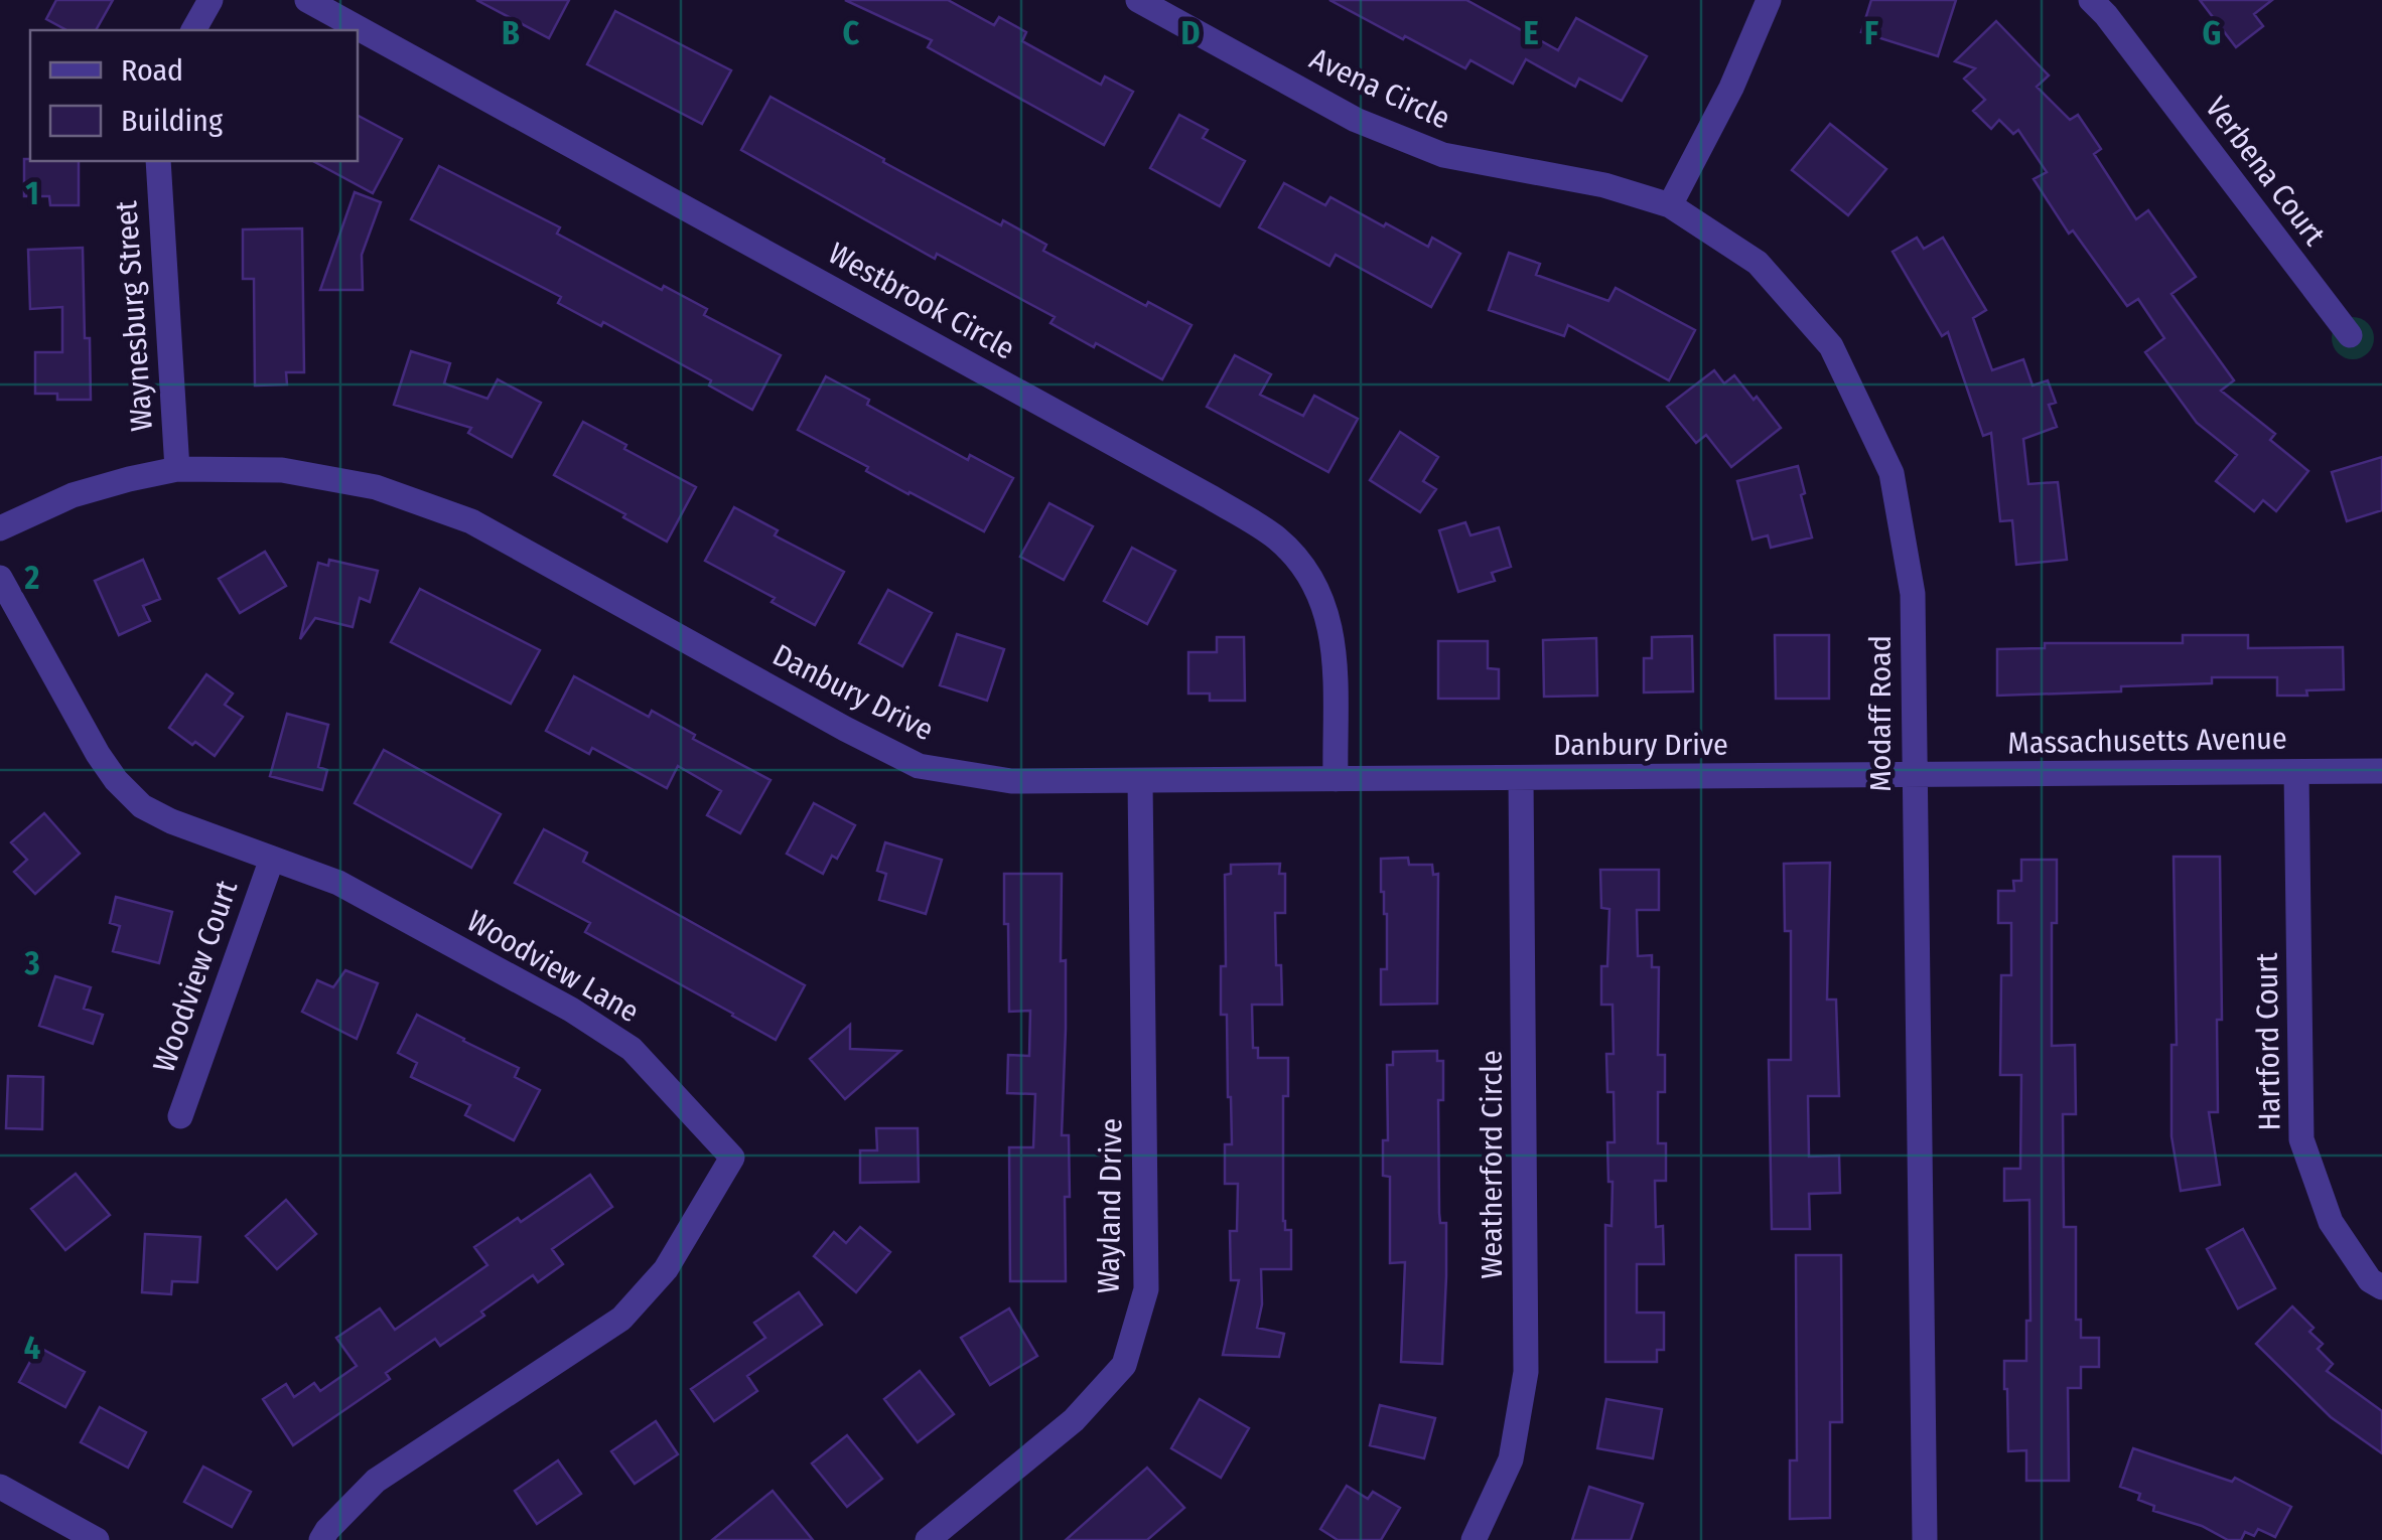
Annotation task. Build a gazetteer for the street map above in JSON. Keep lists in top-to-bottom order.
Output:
{
  "streets": {
    "street": [
      "Avena Circle",
      "Verbena Court",
      "Westbrook Circle",
      "Waynesburg Street",
      "Danbury Drive",
      "Modaff Road",
      "Massachusetts Avenue",
      "Woodview Lane",
      "Woodview Court",
      "Hartford Court",
      "Weatherford Circle",
      "Wayland Drive"
    ]
  },
  "crossings": [
    ["Avena Circle", "Modaff Road"],
    ["Westbrook Circle", "Danbury Drive"],
    ["Waynesburg Street", "Danbury Drive"],
    ["Danbury Drive", "Modaff Road"],
    ["Danbury Drive", "Massachusetts Avenue"],
    ["Danbury Drive", "Weatherford Circle"],
    ["Danbury Drive", "Wayland Drive"],
    ["Modaff Road", "Massachusetts Avenue"],
    ["Massachusetts Avenue", "Hartford Court"],
    ["Woodview Lane", "Woodview Court"]
  ],
  "legend": ["Road", "Building"],
  "grid": {
    "columns": [
      "B",
      "C",
      "D",
      "E",
      "F",
      "G"
    ],
    "rows": [
      "1",
      "2",
      "3",
      "4"
    ]
  }
}
